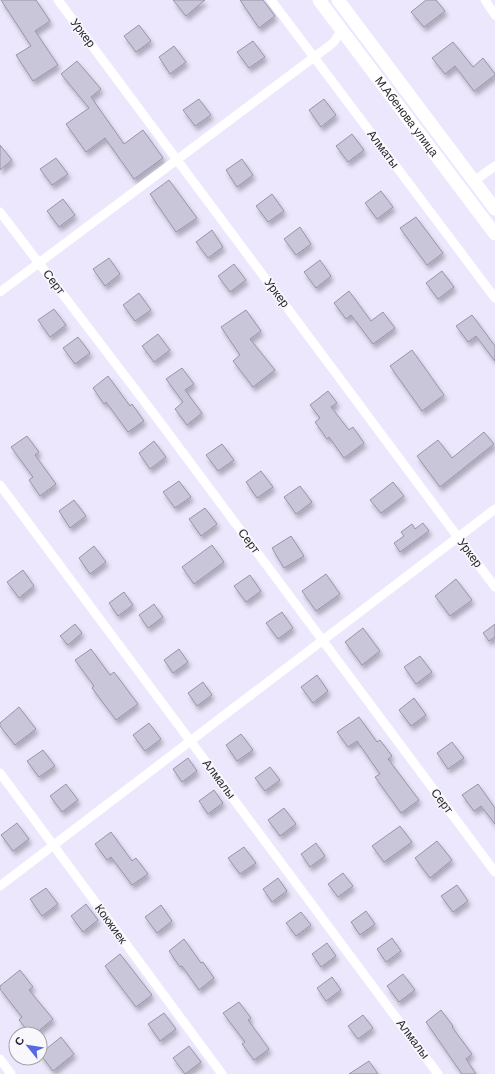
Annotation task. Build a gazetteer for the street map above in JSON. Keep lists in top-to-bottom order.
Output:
{
  "streets": {
    "main road": ["М.Абенова улица"],
    "street": [
      "Уркер",
      "Алматы",
      "Серт",
      "Алмалы",
      "Кокжиек"
    ]
  },
  "north": "top left"
}
